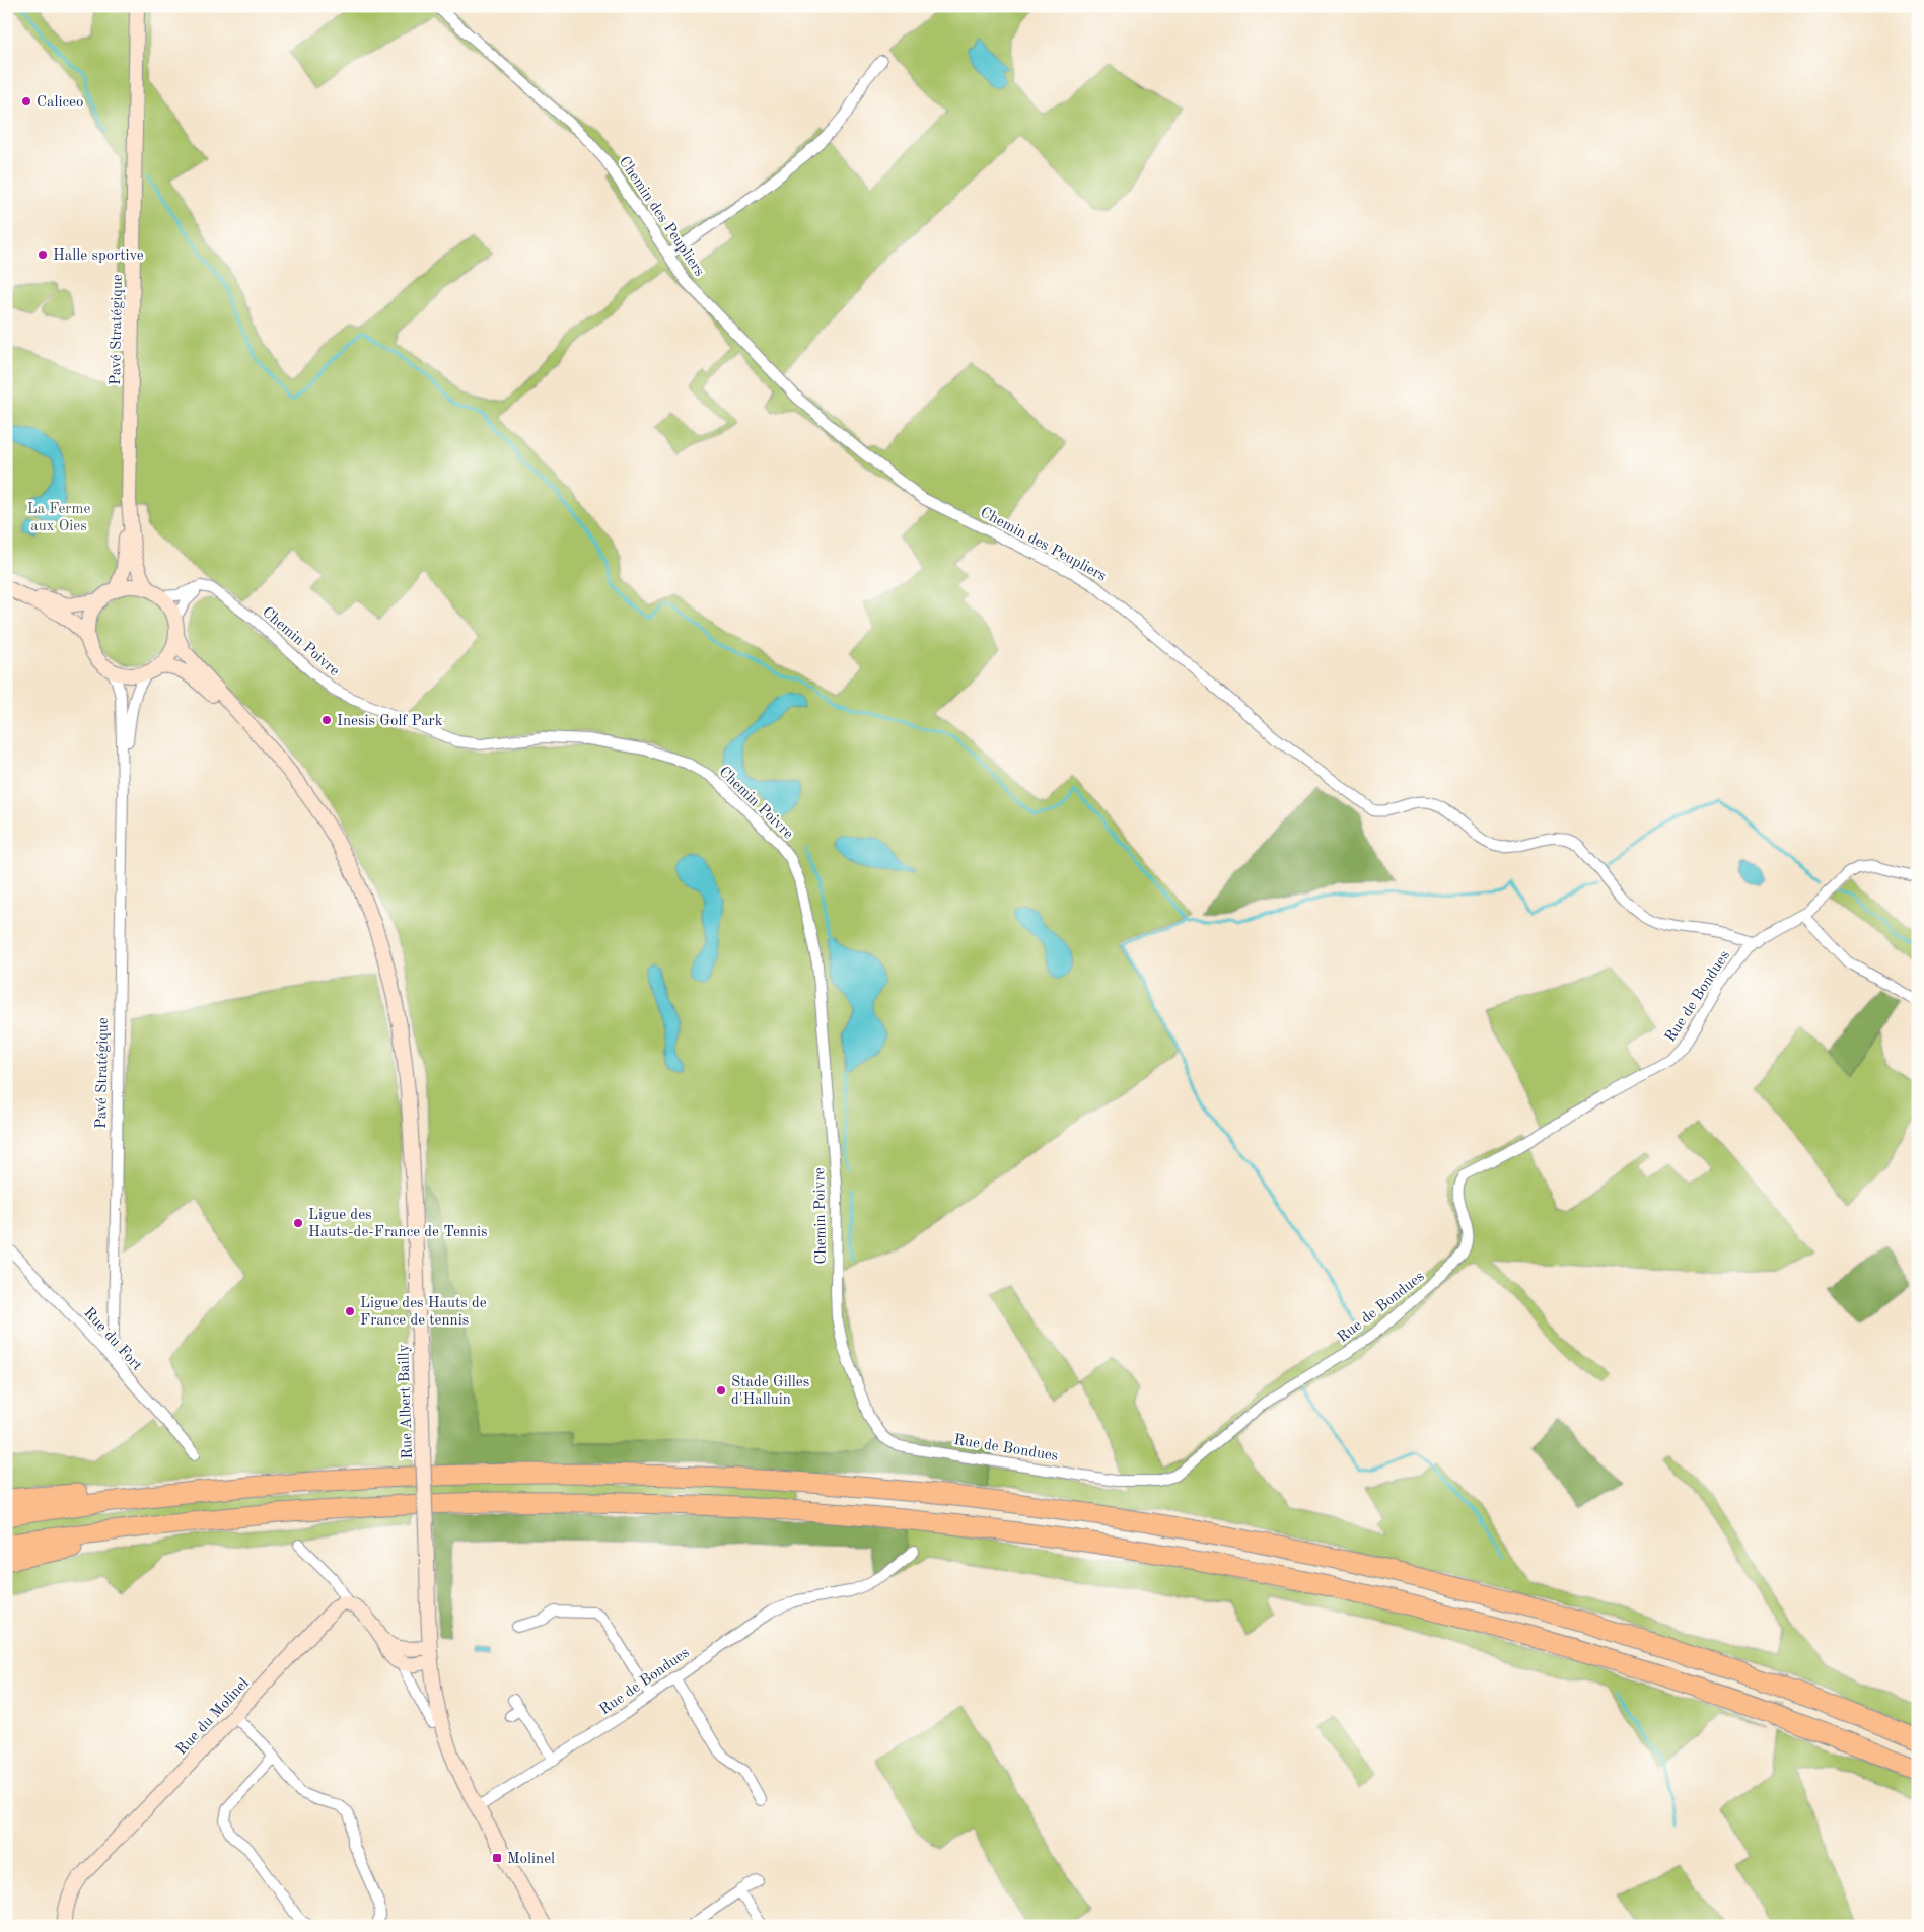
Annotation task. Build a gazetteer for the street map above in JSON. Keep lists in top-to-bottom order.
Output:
{
  "streets": {
    "main road": ["Pavé Stratégique", "Rue Albert Bailly", "Rue du Molinel"],
    "street": [
      "Chemin des Peupliers",
      "Chemin Poivre",
      "Rue de Bondues",
      "Rue du Fort"
    ]
  },
  "crossings": [
    ["Chemin des Peupliers", "Rue de Bondues"],
    ["Pavé Stratégique", "Rue du Fort"],
    ["Pavé Stratégique", "Rue Albert Bailly"],
    ["Chemin Poivre", "Rue de Bondues"],
    ["Rue de Bondues", "Rue Albert Bailly"]
  ],
  "parks": ["La Ferme aux Oies"],
  "places": {
    "other": [
      "Caliceo",
      "Halle sportive",
      "Inesis Golf Park",
      "Ligue des Hauts-de-France de Tennis",
      "Ligue des Hauts de France de tennis",
      "Stade Gilles d'Halluin"
    ],
    "transit": ["Molinel"]
  }
}
